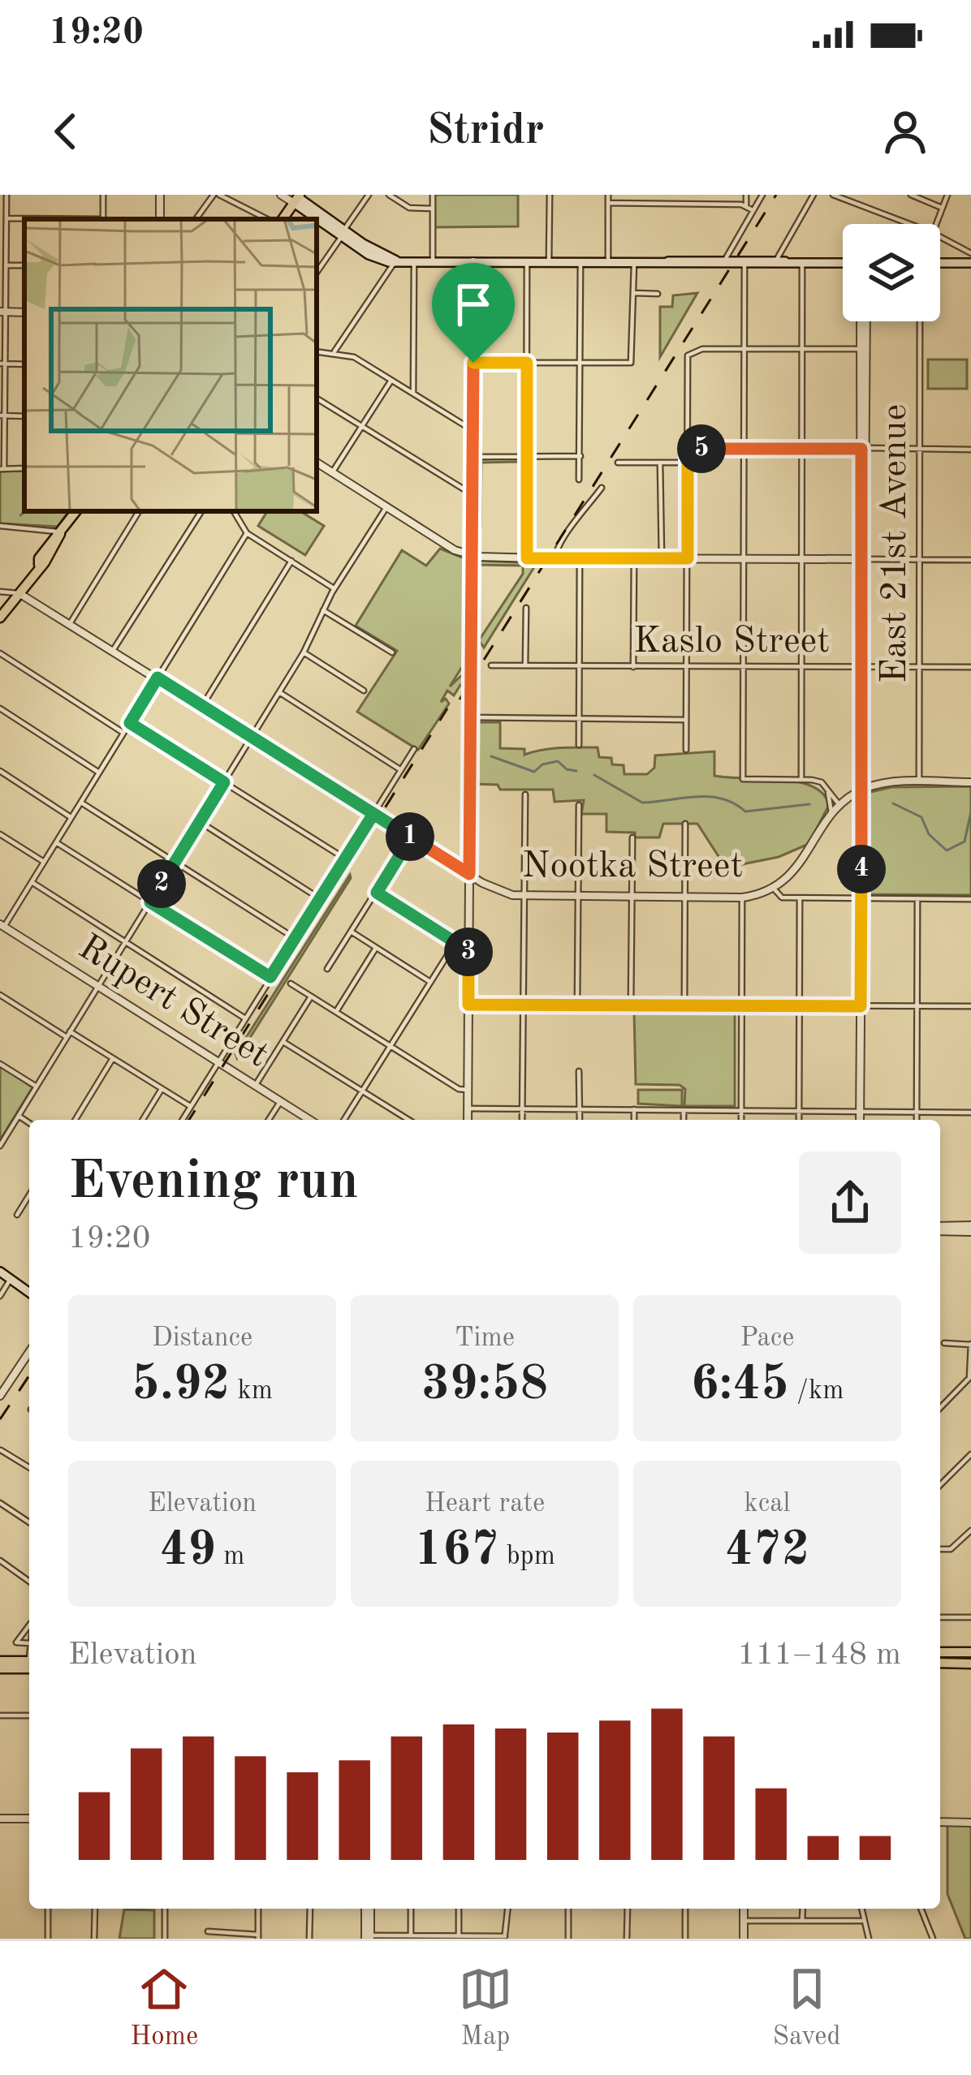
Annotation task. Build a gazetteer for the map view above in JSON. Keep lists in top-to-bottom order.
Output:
{
  "streets": {
    "street": [
      "East 21st Avenue",
      "Kaslo Street",
      "Nootka Street",
      "Rupert Street"
    ]
  },
  "crossings": [
    ["East 21st Avenue", "Kaslo Street"]
  ],
  "page": {
    "status": "19:20",
    "header": "Stridr",
    "pins": [
      "5",
      "1",
      "4",
      "2",
      "3"
    ],
    "heading": ["Evening run", "19:20"],
    "stats": [
      ["Distance", "5.92 km"],
      ["Time", "39:58"],
      ["Pace", "6:45 /km"],
      ["Elevation", "49 m"],
      ["Heart rate", "167 bpm"],
      ["kcal", "472"]
    ],
    "chart": ["Elevation", "111–148 m"],
    "tabs": ["Home", "Map", "Saved"]
  }
}
